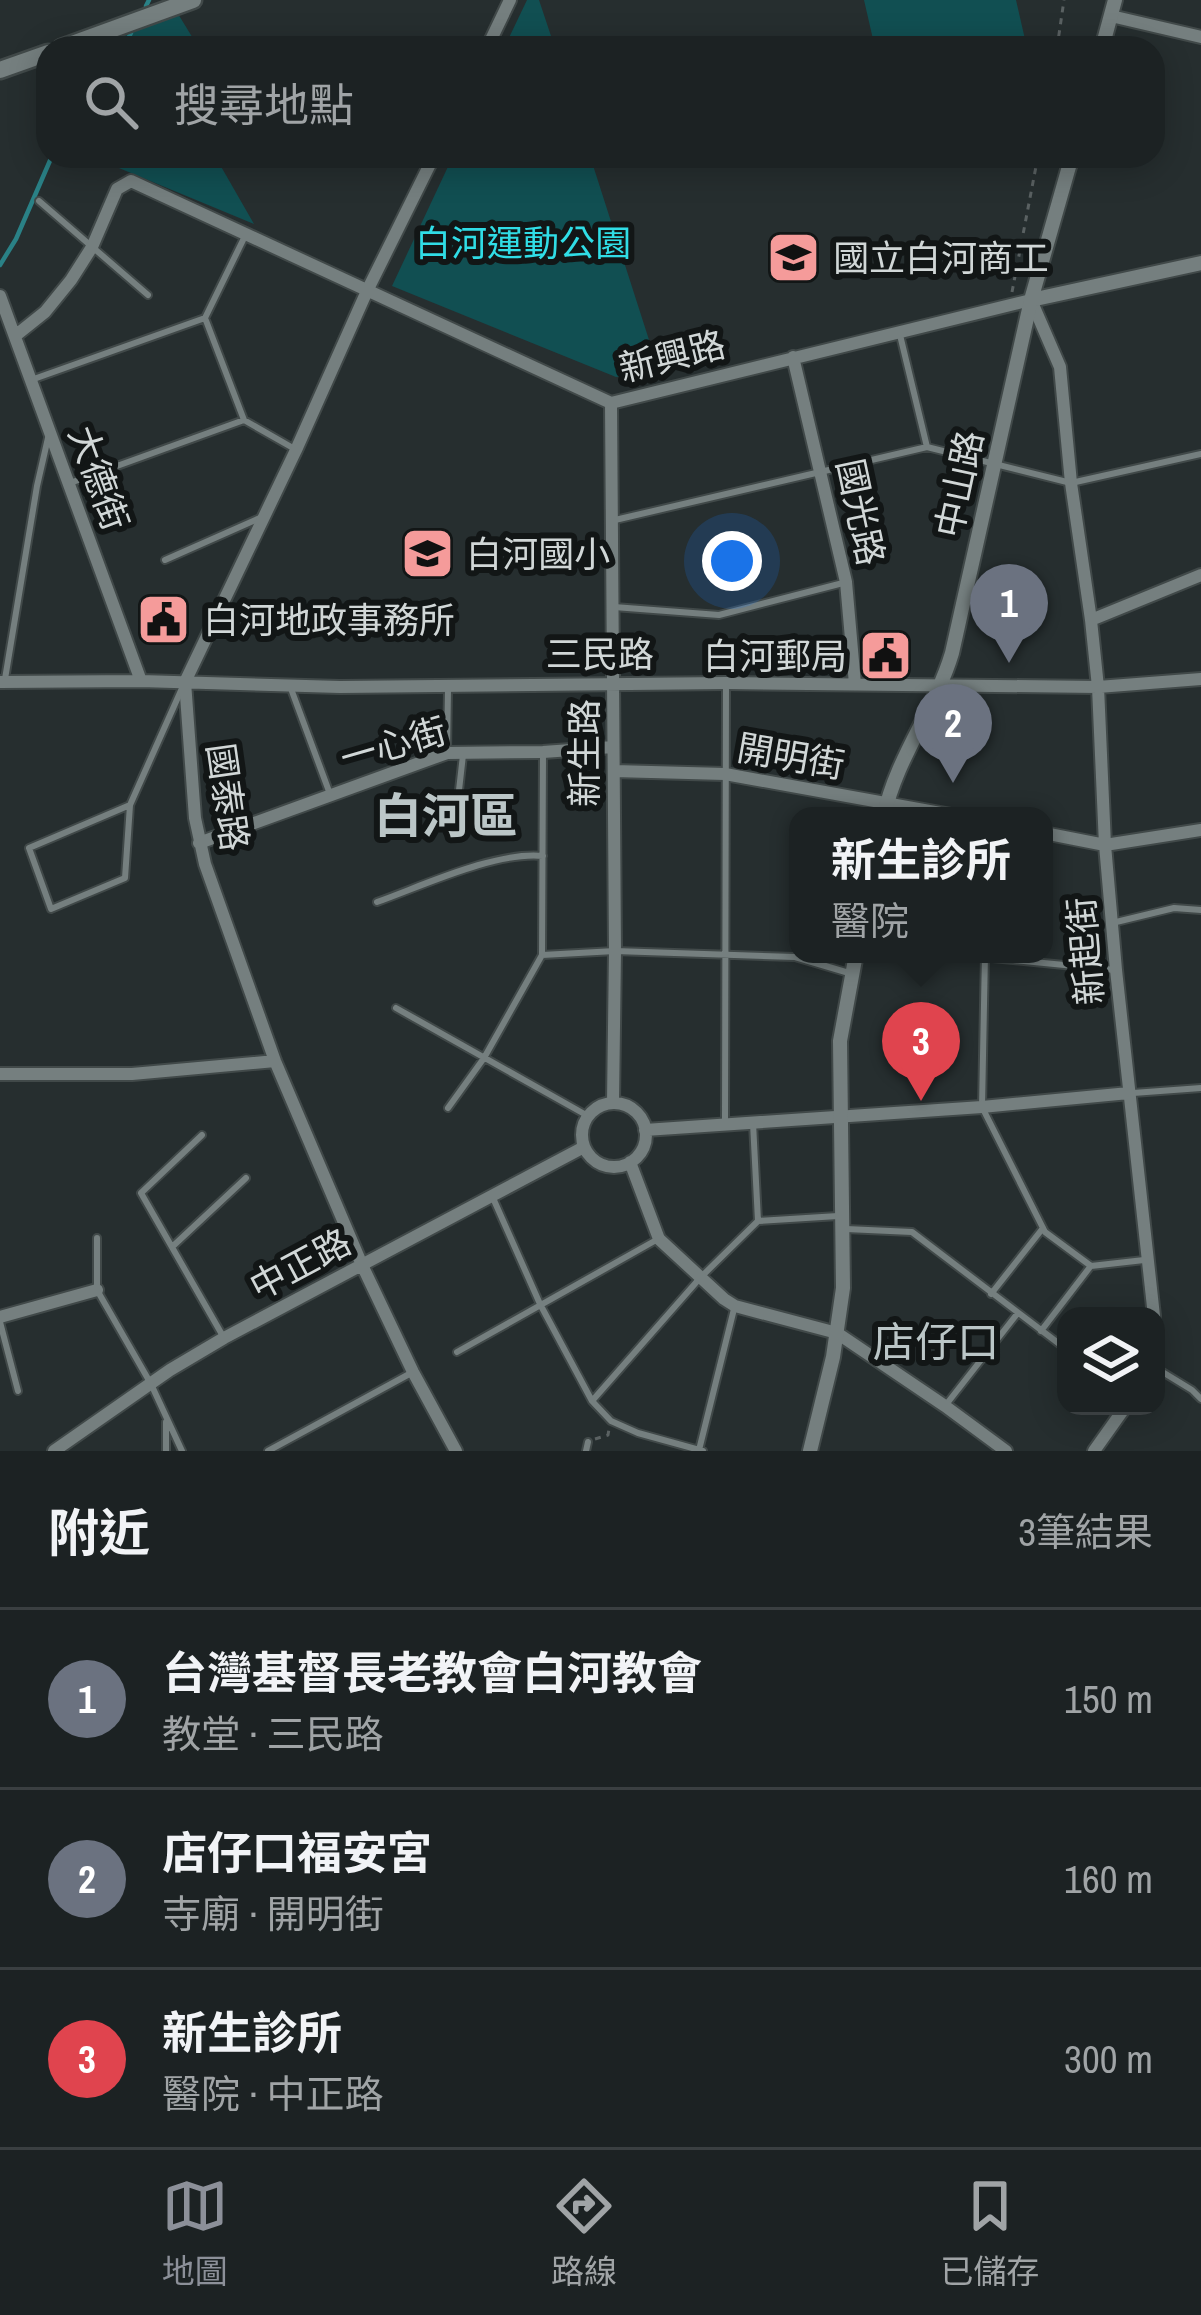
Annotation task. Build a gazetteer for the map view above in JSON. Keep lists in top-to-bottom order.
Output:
{
  "streets": {
    "street": [
      "新興路",
      "大德街",
      "中山路",
      "國光路",
      "三民路",
      "一心街",
      "新生路",
      "開明街",
      "國泰路",
      "新起街",
      "中正路"
    ]
  },
  "crossings": [
    ["新興路", "中山路"],
    ["新興路", "國光路"],
    ["新興路", "新生路"],
    ["新興路", "新起街"],
    ["大德街", "三民路"],
    ["中山路", "三民路"],
    ["中山路", "新起街"],
    ["國光路", "三民路"],
    ["三民路", "新生路"],
    ["三民路", "國泰路"],
    ["三民路", "新起街"],
    ["一心街", "新生路"],
    ["一心街", "國泰路"],
    ["新生路", "開明街"],
    ["新生路", "中正路"],
    ["國泰路", "中正路"]
  ],
  "districts": ["白河區", "店仔口"],
  "parks": ["白河運動公園"],
  "places": {
    "school or university": ["國立白河商工", "白河國小"],
    "public building": ["白河地政事務所", "白河郵局"]
  },
  "page": {
    "search": "搜尋地點",
    "pins": ["1", "2", "3"],
    "popup": ["新生診所", "醫院"],
    "heading": ["附近", "3筆結果"],
    "list": [
      {
        "mark": "1",
        "name": "台灣基督長老教會白河教會",
        "note": "教堂 · 三民路",
        "value": "150 m"
      },
      {
        "mark": "2",
        "name": "店仔口福安宮",
        "note": "寺廟 · 開明街",
        "value": "160 m"
      },
      {
        "mark": "3",
        "name": "新生診所",
        "note": "醫院 · 中正路",
        "value": "300 m"
      }
    ],
    "nav": ["地圖", "路線", "已儲存"]
  }
}
